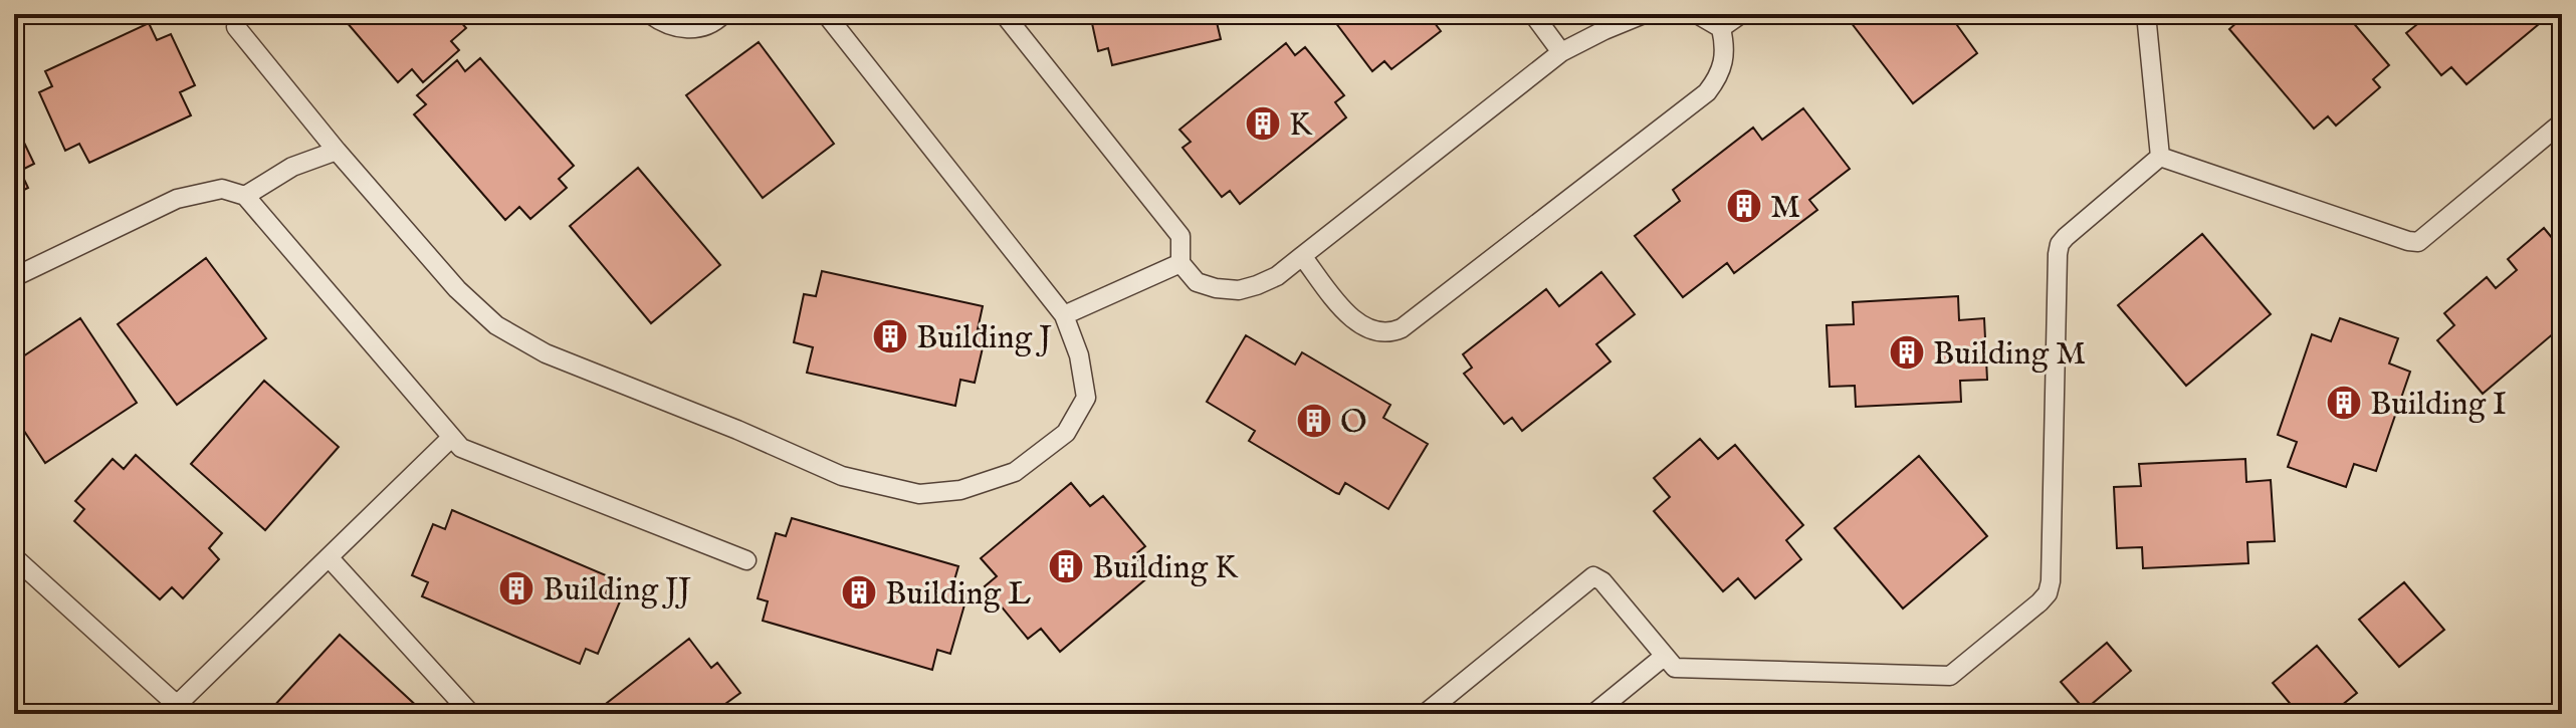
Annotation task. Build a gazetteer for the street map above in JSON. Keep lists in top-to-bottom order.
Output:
{
  "places": {
    "building": [
      "K",
      "M",
      "Building J",
      "Building M",
      "Building I",
      "O",
      "Building K",
      "Building JJ",
      "Building L"
    ]
  }
}
